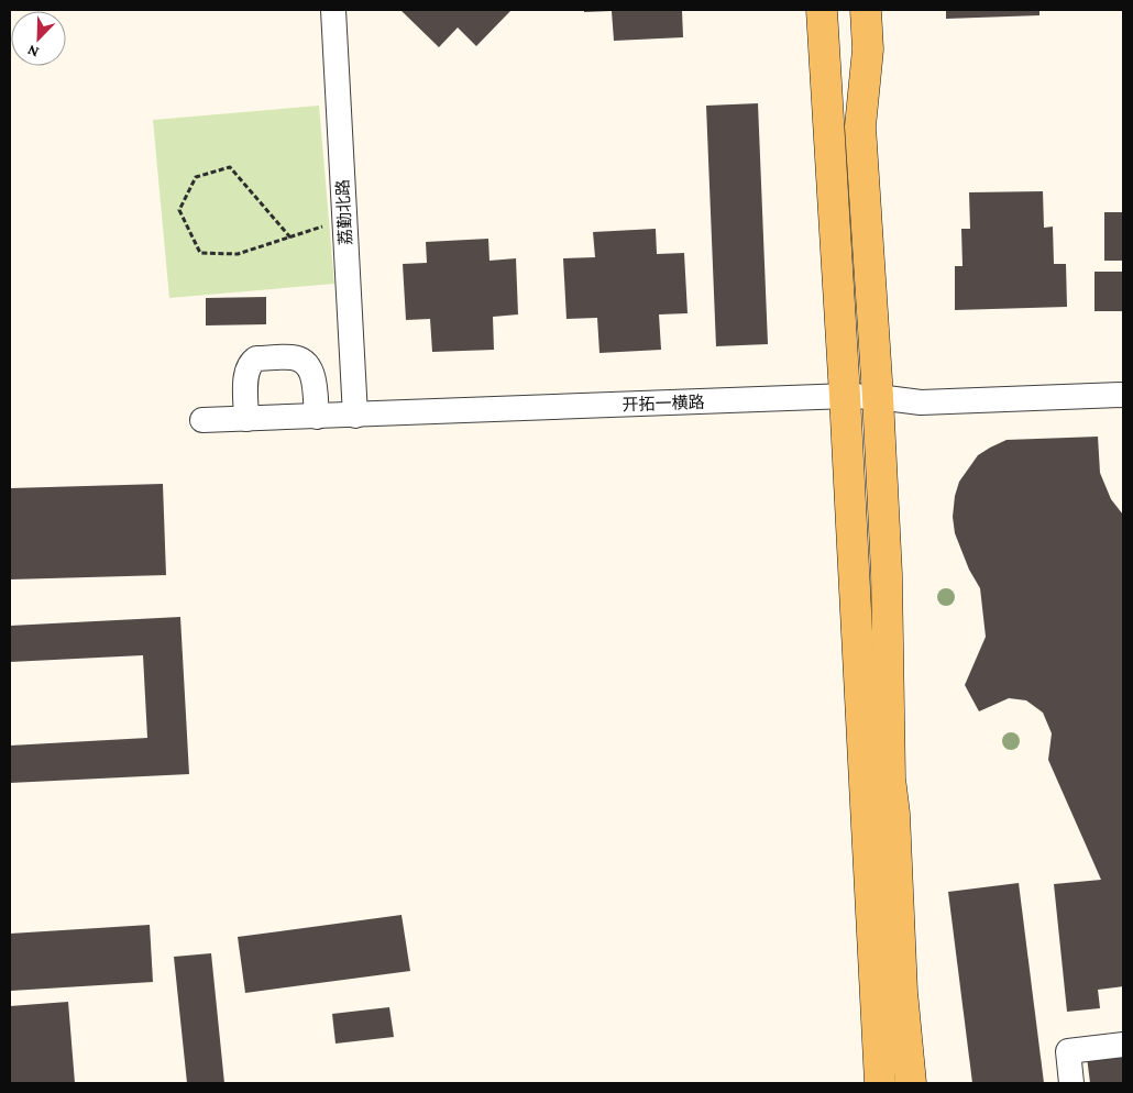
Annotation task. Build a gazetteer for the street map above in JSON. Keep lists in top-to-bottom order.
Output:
{
  "streets": {
    "street": ["荔勤北路", "开拓一横路"]
  },
  "crossings": [
    ["荔勤北路", "开拓一横路"]
  ],
  "north": "bottom left"
}
